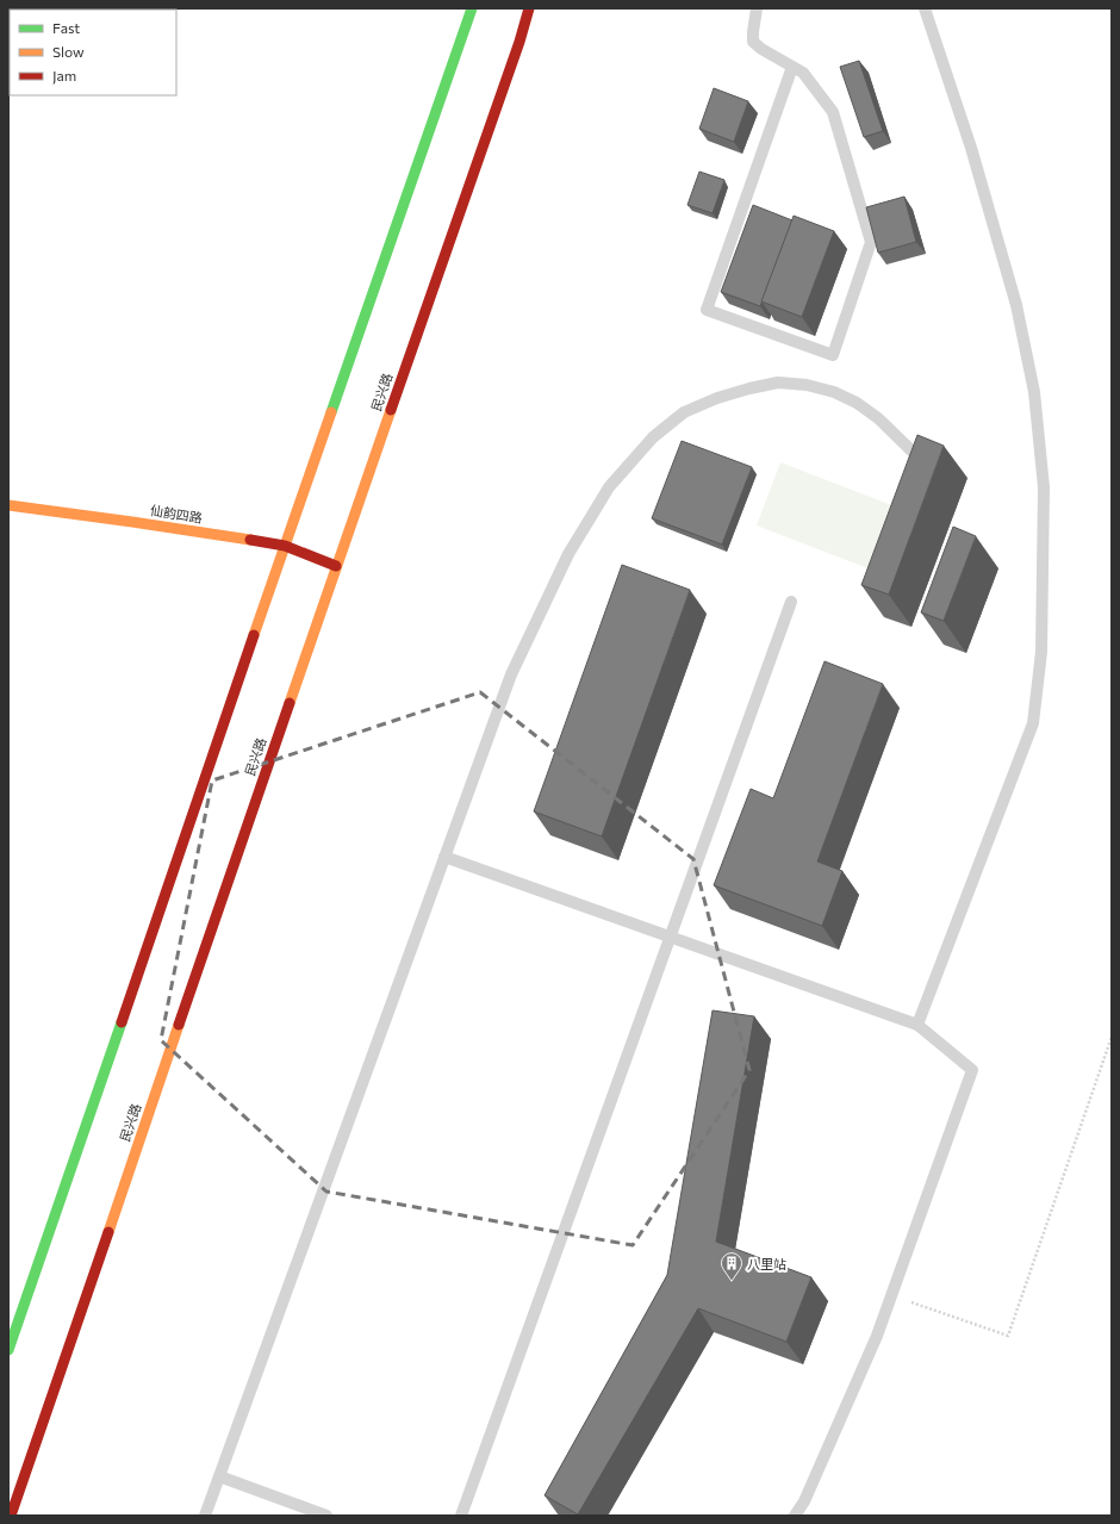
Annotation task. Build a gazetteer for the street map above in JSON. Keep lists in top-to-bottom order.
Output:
{
  "streets": {
    "street": ["民兴路", "仙韵四路"]
  },
  "crossings": [
    ["民兴路", "仙韵四路"]
  ],
  "places": {
    "building": ["八里站"]
  },
  "legend": ["Fast", "Slow", "Jam"]
}
